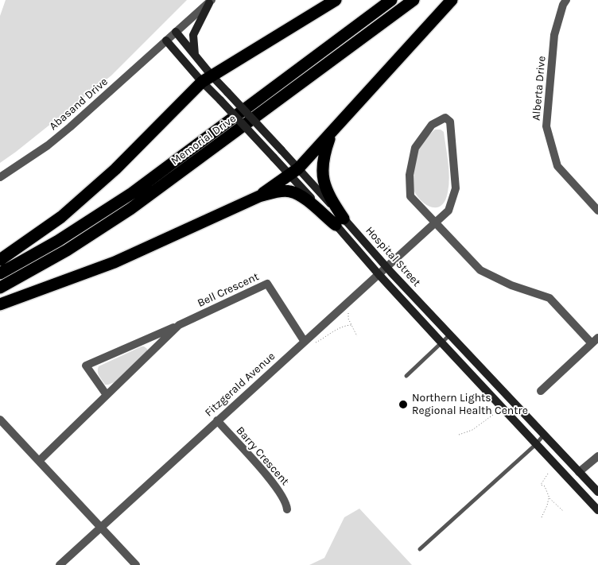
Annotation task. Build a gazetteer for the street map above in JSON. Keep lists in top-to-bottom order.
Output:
{
  "streets": {
    "highway": ["Memorial Drive"],
    "main road": ["Hospital Street"],
    "street": [
      "Alberta Drive",
      "Abasand Drive",
      "Bell Crescent",
      "Fitzgerald Avenue",
      "Barry Crescent"
    ]
  },
  "crossings": [
    ["Abasand Drive", "Hospital Street"],
    ["Hospital Street", "Fitzgerald Avenue"],
    ["Bell Crescent", "Fitzgerald Avenue"],
    ["Fitzgerald Avenue", "Barry Crescent"]
  ],
  "places": ["Northern Lights Regional Health Centre"]
}
